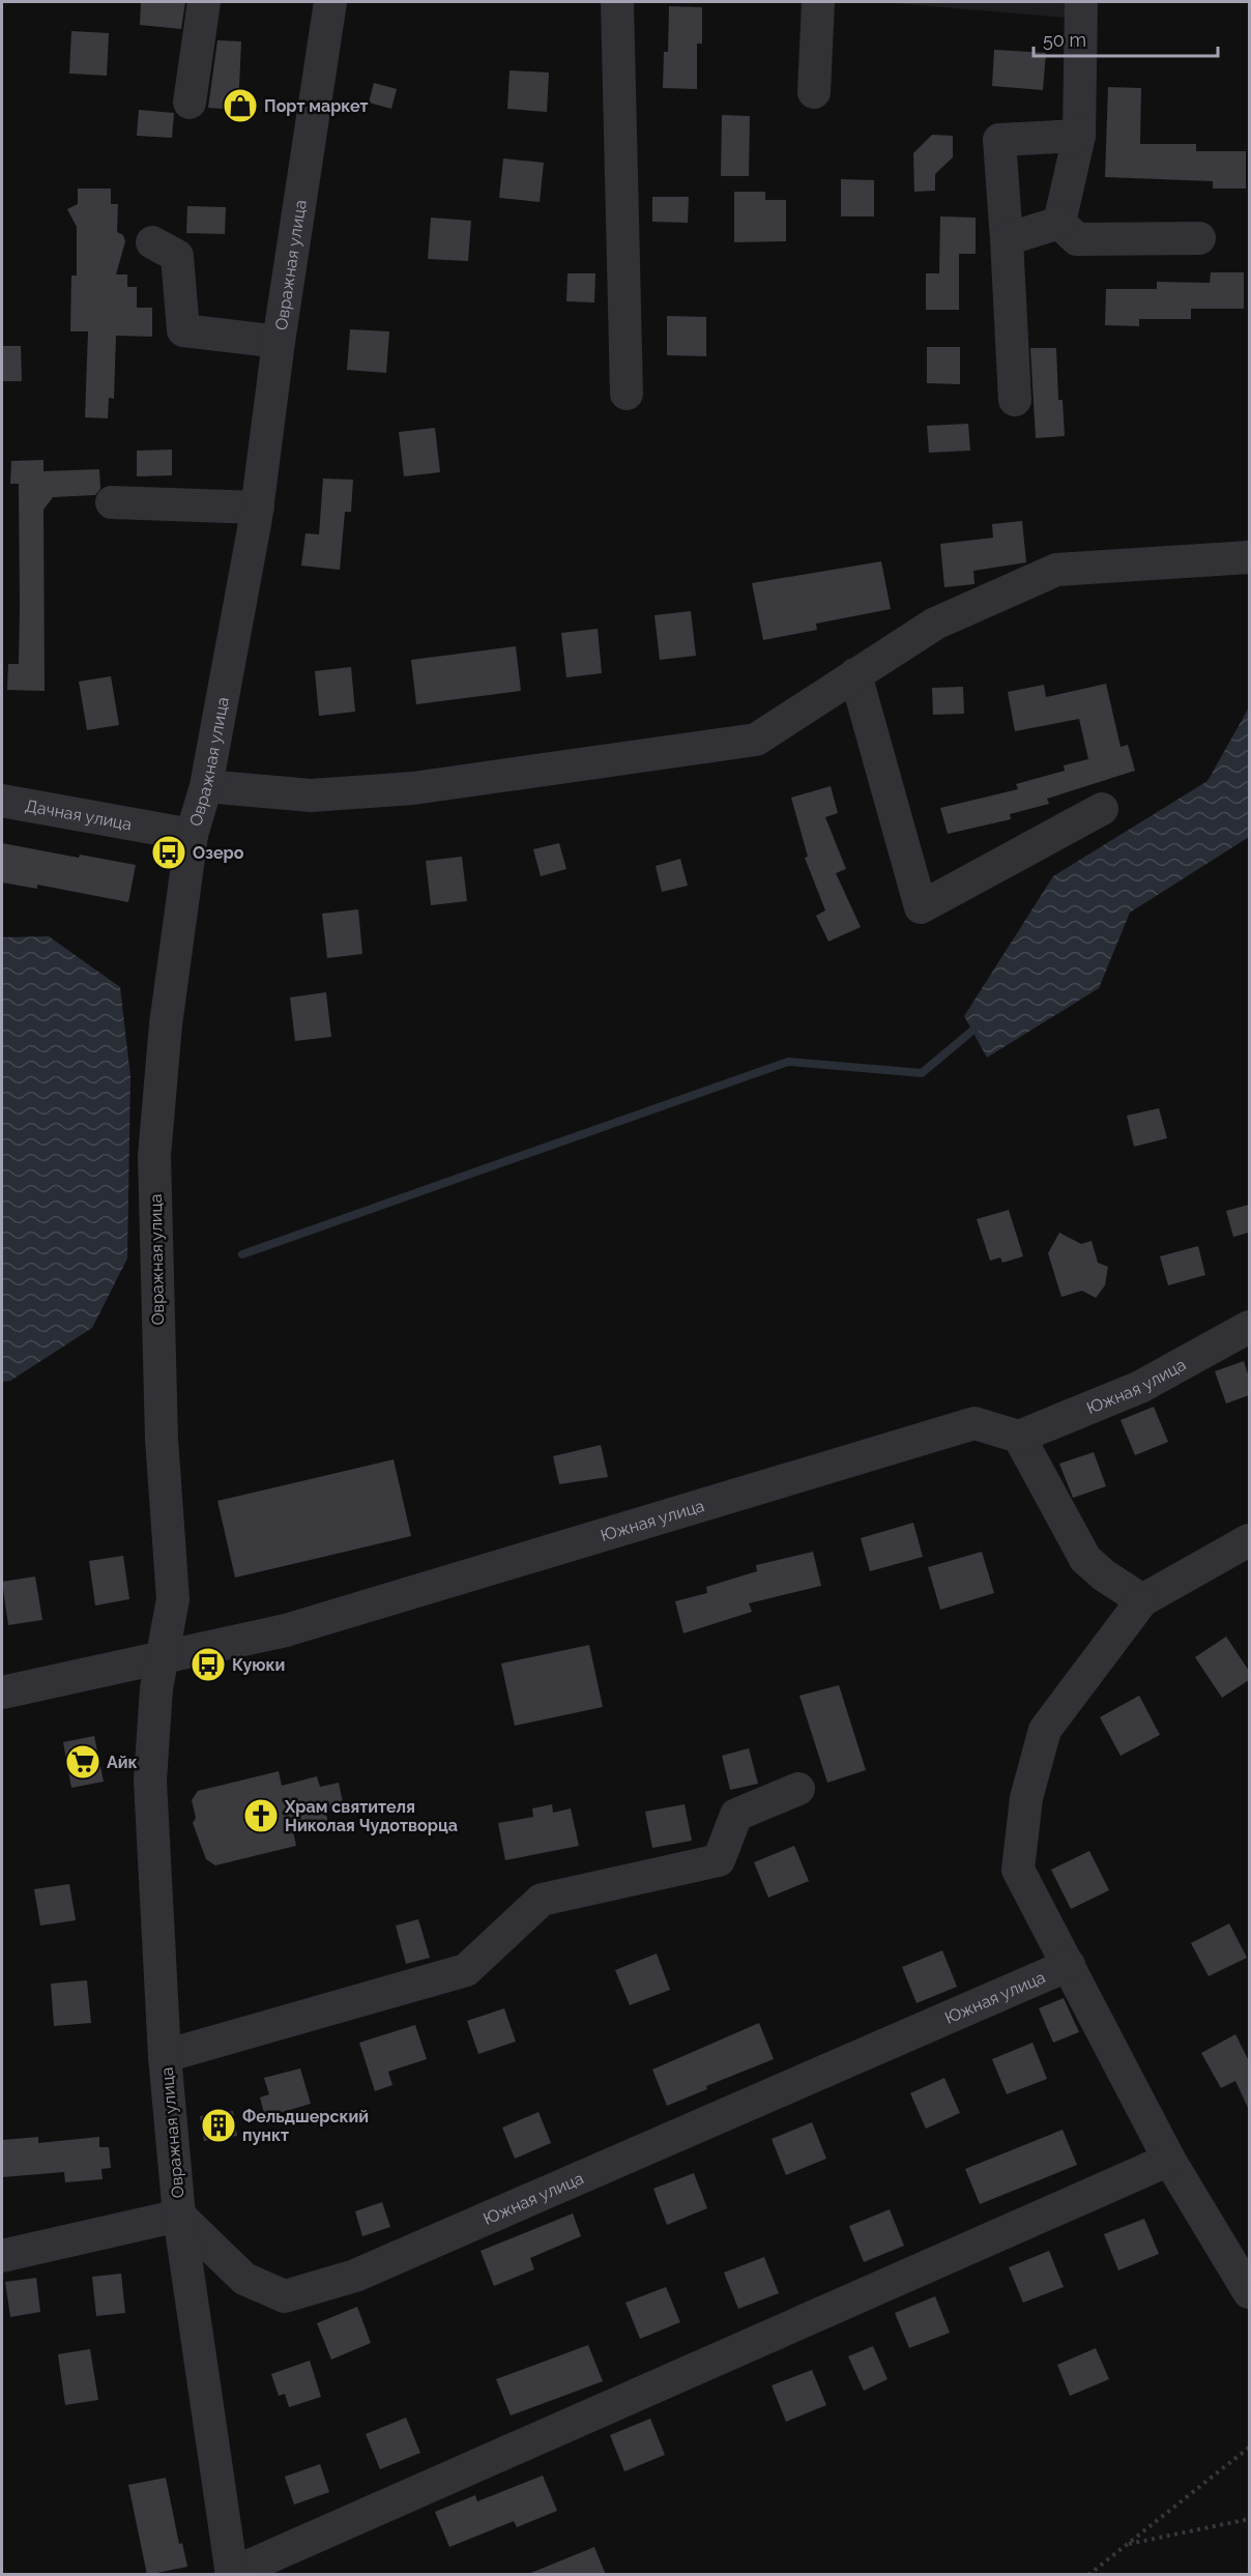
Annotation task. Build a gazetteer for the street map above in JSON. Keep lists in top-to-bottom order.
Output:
{
  "streets": {
    "street": ["Овражная улица", "Дачная улица", "Южная улица"]
  },
  "crossings": [
    ["Овражная улица", "Дачная улица"],
    ["Овражная улица", "Южная улица"]
  ],
  "places": {
    "shop": ["Порт маркет"],
    "bus stop": ["Озеро", "Куюки"],
    "supermarket": ["Айк"],
    "church": ["Храм святителя Николая Чудотворца"],
    "building": ["Фельдшерский пункт"]
  },
  "scale_bar": "50 m"
}
